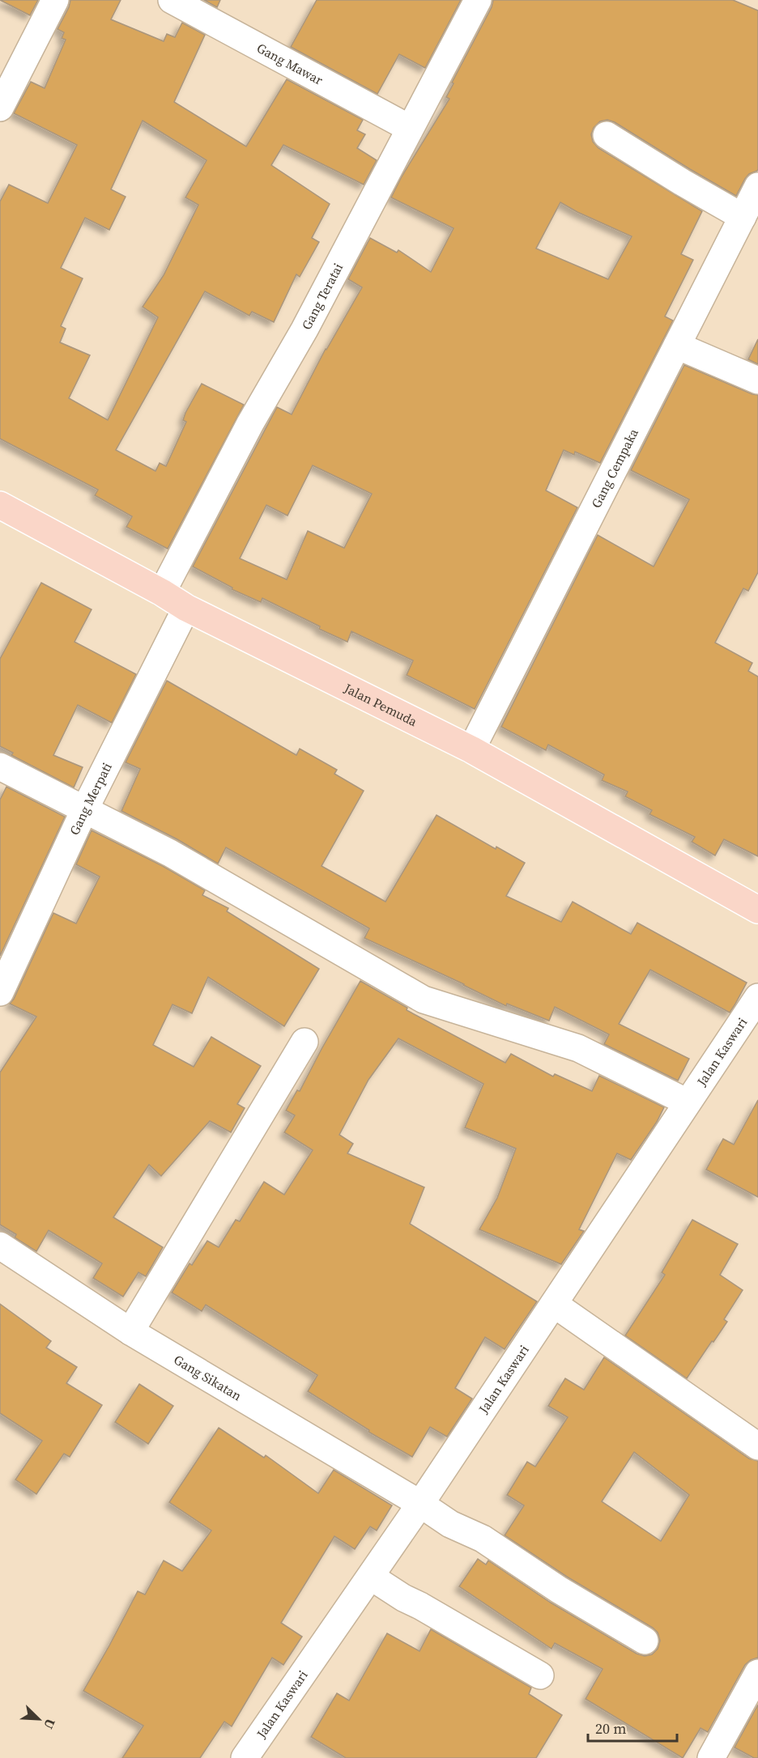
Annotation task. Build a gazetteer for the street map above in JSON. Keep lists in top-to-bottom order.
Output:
{
  "streets": {
    "main road": ["Jalan Pemuda"],
    "street": [
      "Gang Mawar",
      "Gang Teratai",
      "Gang Cempaka",
      "Gang Merpati",
      "Jalan Kaswari",
      "Gang Sikatan"
    ]
  },
  "crossings": [
    ["Gang Mawar", "Gang Teratai"],
    ["Gang Teratai", "Jalan Pemuda"],
    ["Gang Cempaka", "Jalan Pemuda"],
    ["Jalan Pemuda", "Gang Merpati"],
    ["Jalan Kaswari", "Gang Sikatan"]
  ],
  "scale_bar": "20 m",
  "north": "bottom right"
}
